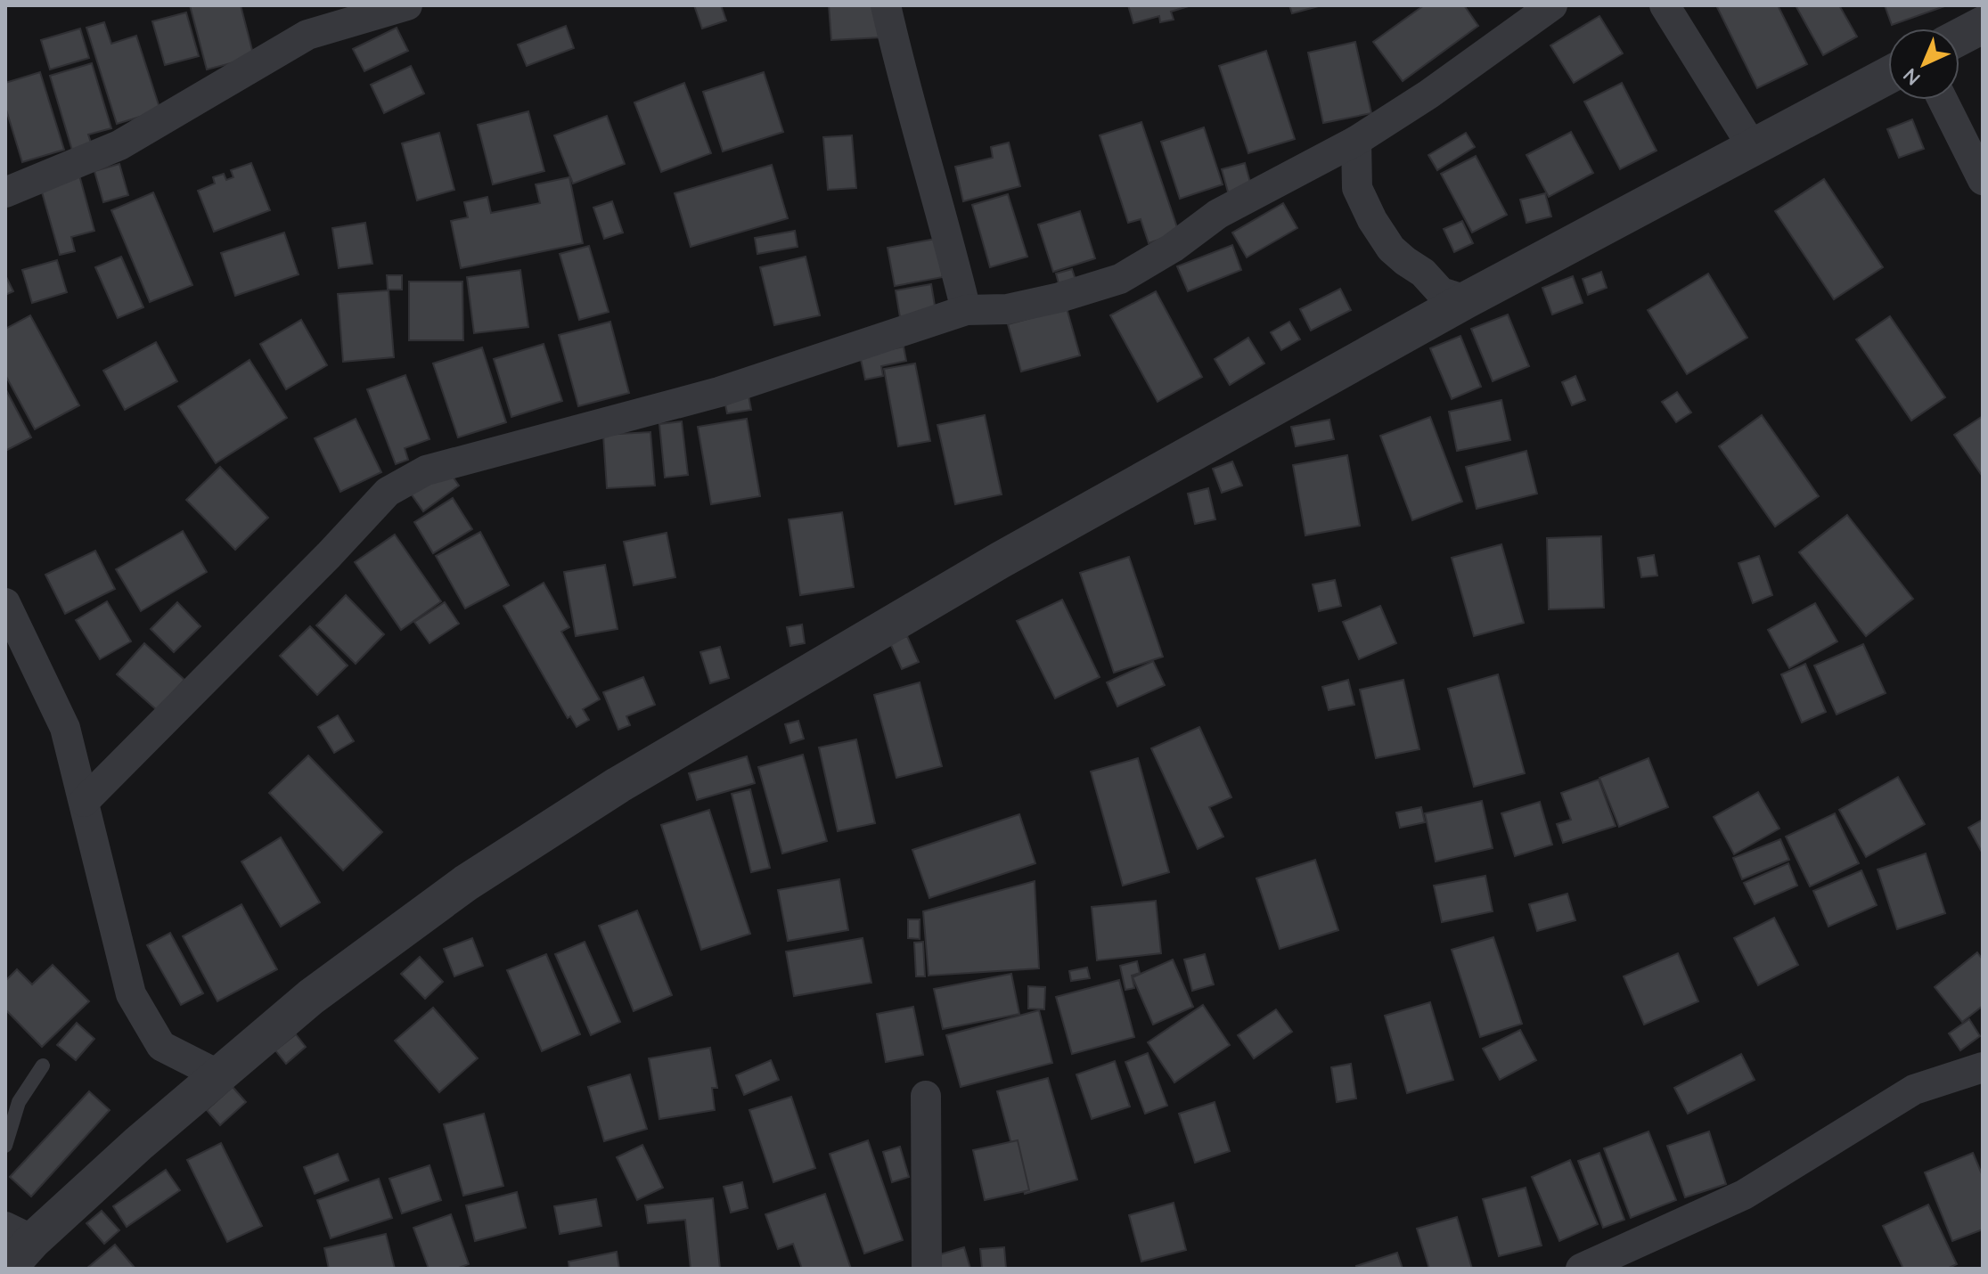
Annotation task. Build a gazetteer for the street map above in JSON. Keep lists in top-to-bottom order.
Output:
{
  "north": "bottom left"
}
